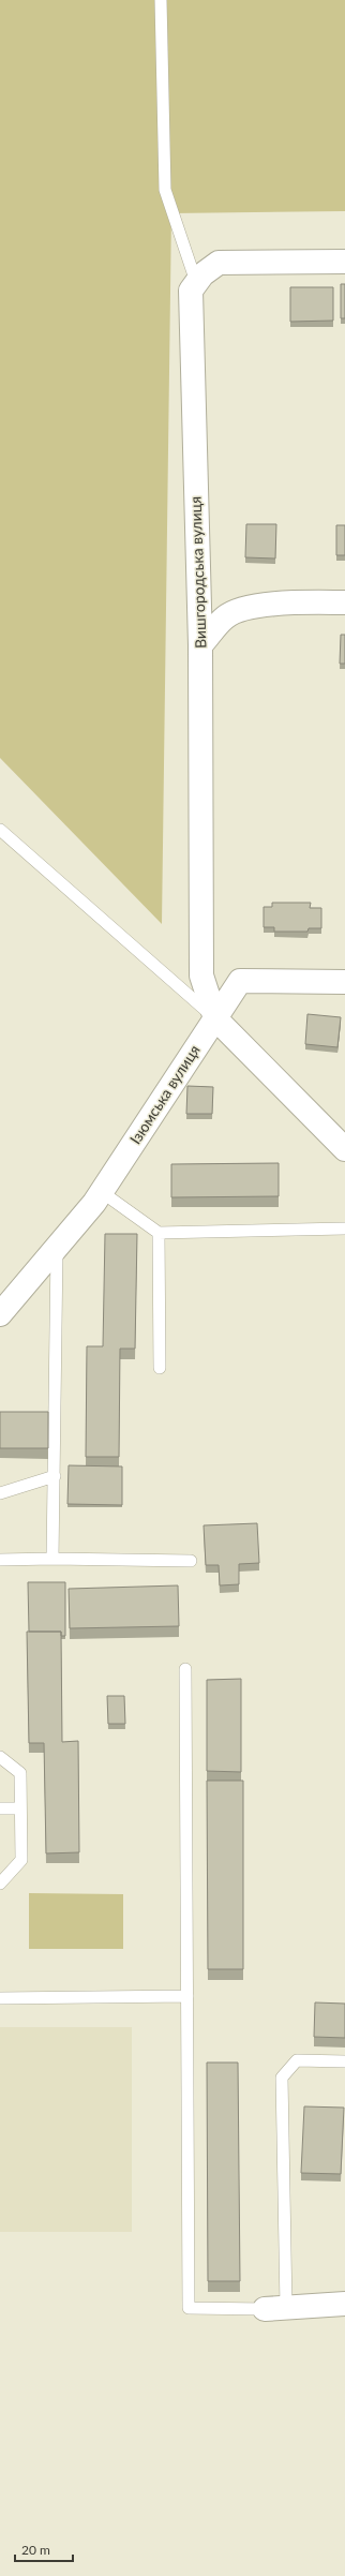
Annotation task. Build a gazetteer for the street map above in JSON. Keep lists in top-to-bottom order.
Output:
{
  "streets": {
    "street": ["Вишгородська вулиця", "Ізюмська вулиця"]
  },
  "crossings": [
    ["Вишгородська вулиця", "Ізюмська вулиця"]
  ],
  "scale_bar": "20 m"
}
